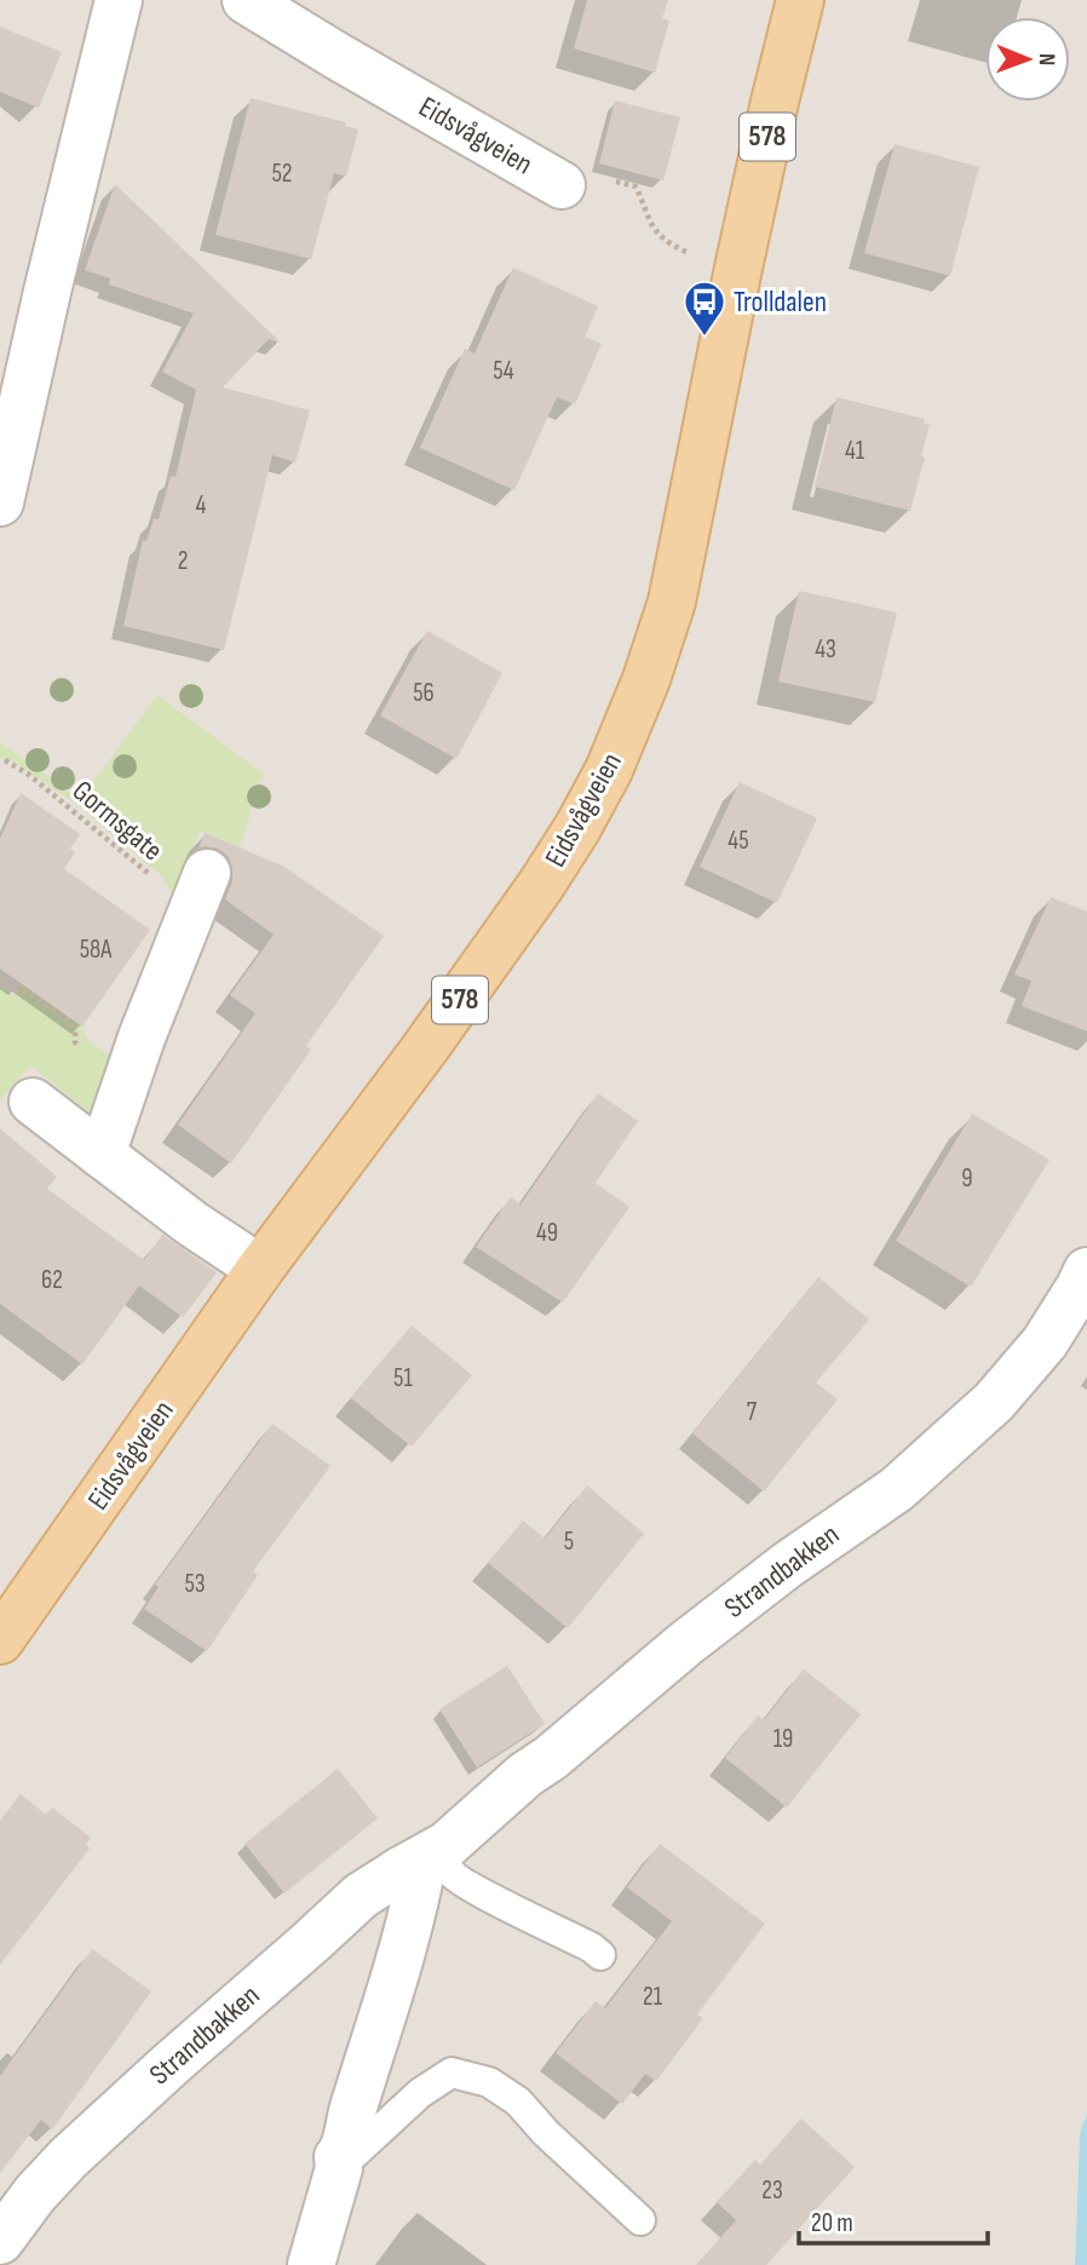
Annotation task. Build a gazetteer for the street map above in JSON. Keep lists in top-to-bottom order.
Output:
{
  "streets": {
    "main road": ["Eidsvågveien", "578"],
    "street": ["Strandbakken"],
    "path": ["Gormsgate"]
  },
  "places": {
    "bus stop": ["Trolldalen"]
  },
  "house_numbers": [
    "52",
    "54",
    "41",
    "4",
    "2",
    "43",
    "56",
    "45",
    "58A",
    "9",
    "49",
    "62",
    "51",
    "7",
    "5",
    "53",
    "19",
    "21",
    "23"
  ],
  "scale_bar": "20 m",
  "north": "right"
}
